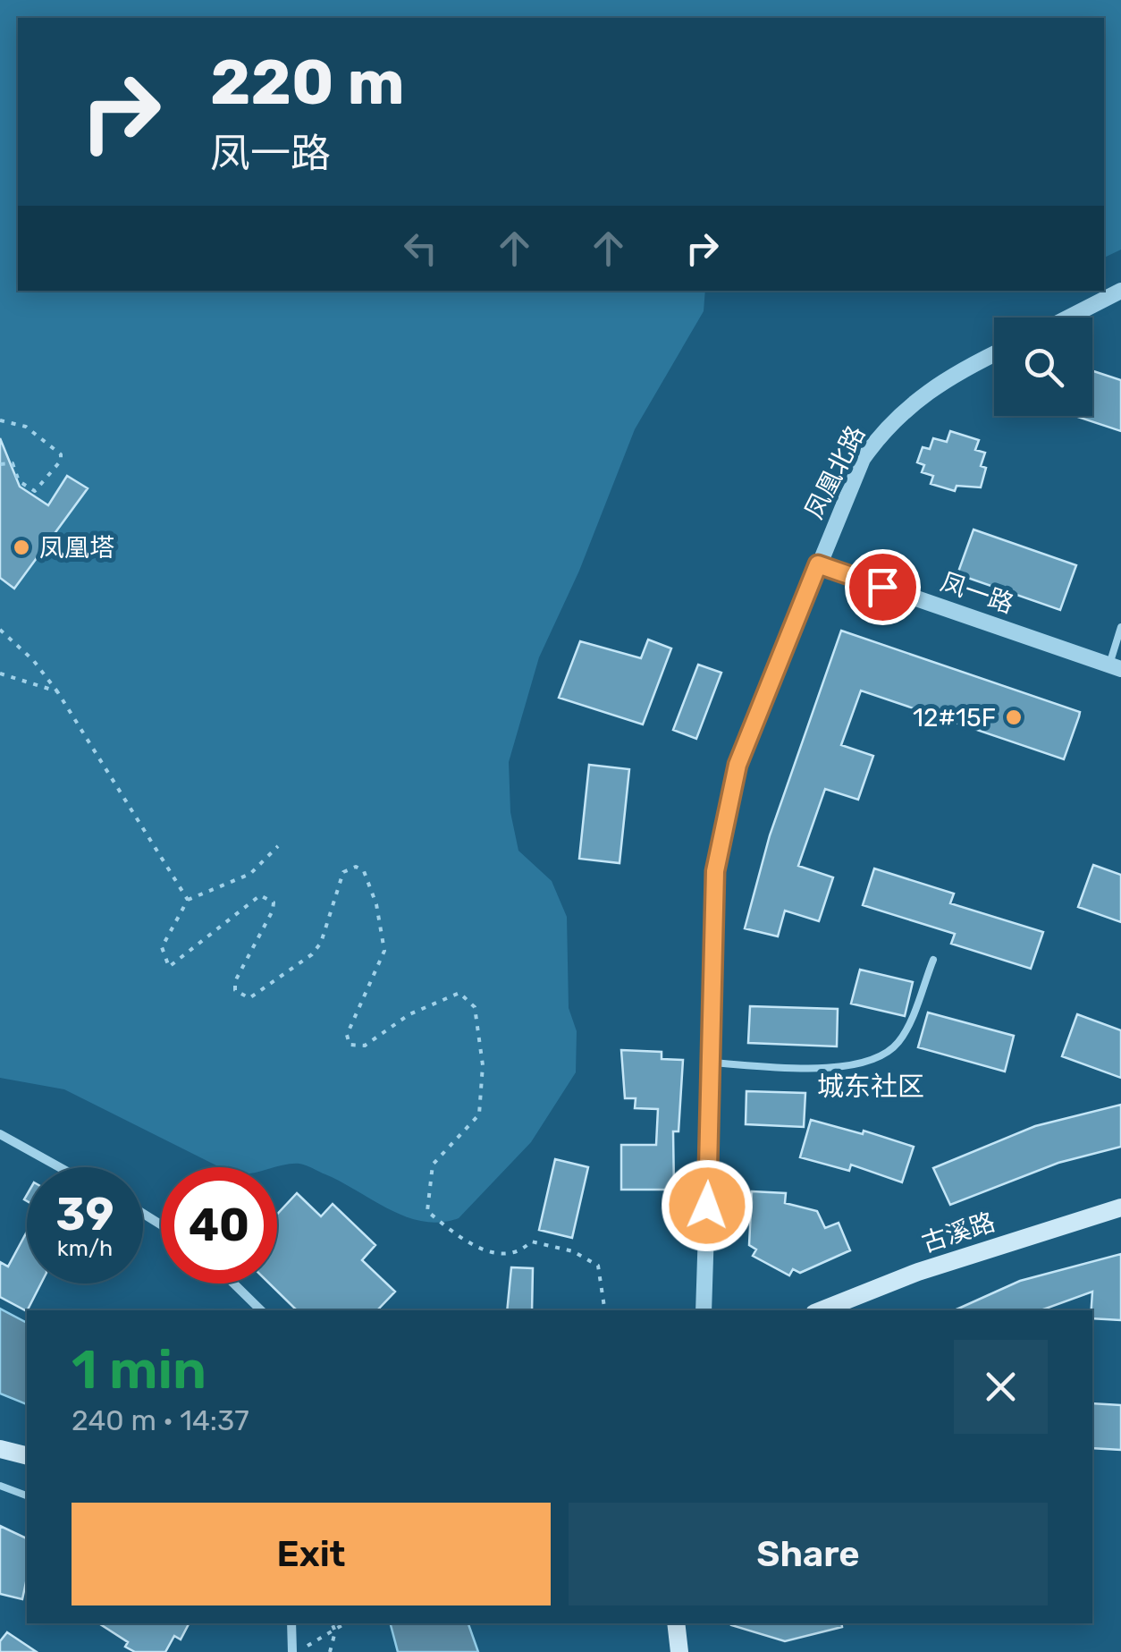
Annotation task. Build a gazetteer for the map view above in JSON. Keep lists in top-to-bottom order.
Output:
{
  "streets": {
    "main road": ["古溪路"],
    "street": ["凤凰北路", "凤一路"]
  },
  "crossings": [
    ["凤凰北路", "凤一路"]
  ],
  "districts": ["城东社区"],
  "places": ["凤凰塔", "12#15F"],
  "page": {
    "turn": ["220 m", "凤一路"],
    "speed": "39 km/h",
    "limit": "40",
    "heading": ["1 min", "240 m · 14:37"],
    "buttons": ["Exit", "Share"]
  }
}
